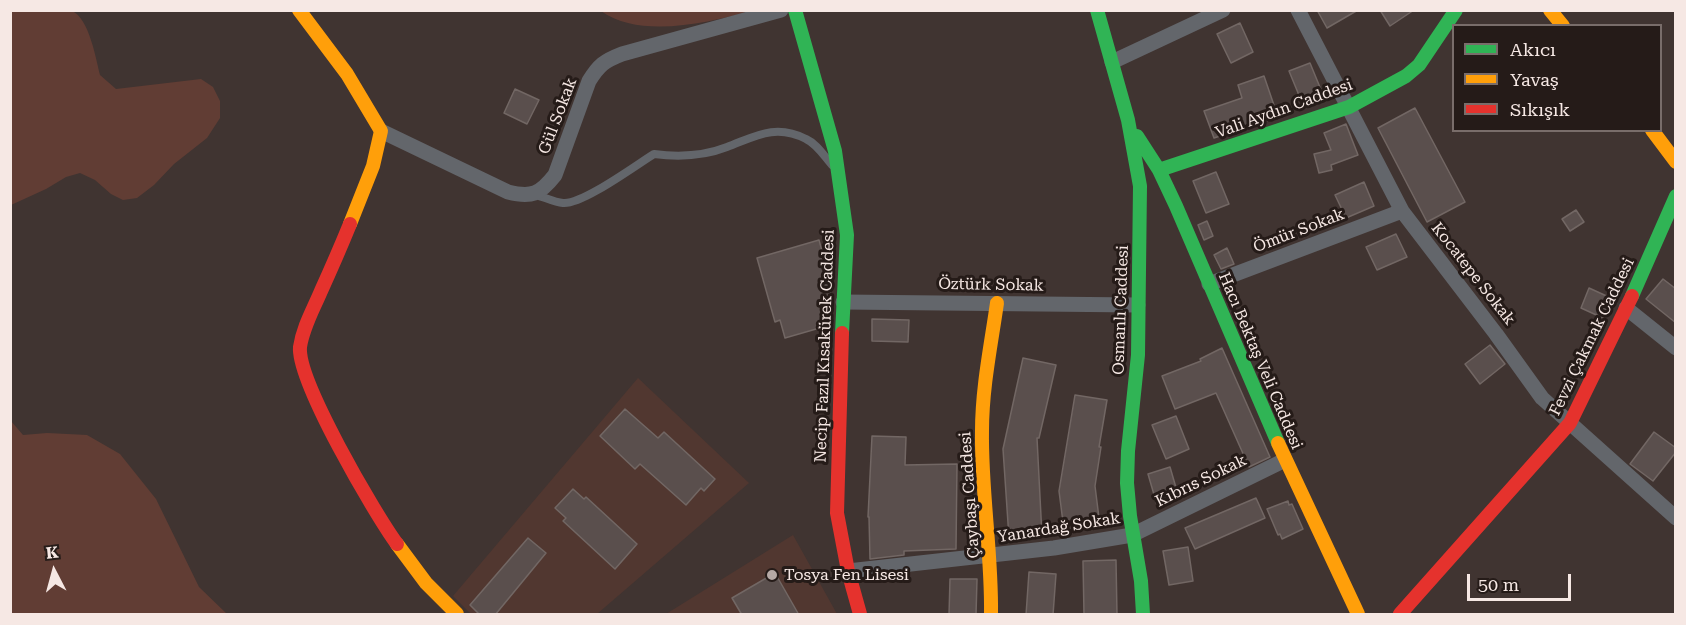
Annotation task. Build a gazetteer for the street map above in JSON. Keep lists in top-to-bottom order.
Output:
{
  "streets": {
    "street": [
      "Vali Aydın Caddesi",
      "Gül Sokak",
      "Ömür Sokak",
      "Kocatepe Sokak",
      "Öztürk Sokak",
      "Osmanlı Caddesi",
      "Fevzi Çakmak Caddesi",
      "Necip Fazıl Kısakürek Caddesi",
      "Hacı Bektaş Veli Caddesi",
      "Kıbrıs Sokak",
      "Çaybaşı Caddesi",
      "Yanardağ Sokak"
    ]
  },
  "crossings": [
    ["Vali Aydın Caddesi", "Kocatepe Sokak"],
    ["Vali Aydın Caddesi", "Hacı Bektaş Veli Caddesi"],
    ["Ömür Sokak", "Kocatepe Sokak"],
    ["Ömür Sokak", "Hacı Bektaş Veli Caddesi"],
    ["Kocatepe Sokak", "Fevzi Çakmak Caddesi"],
    ["Öztürk Sokak", "Osmanlı Caddesi"],
    ["Öztürk Sokak", "Necip Fazıl Kısakürek Caddesi"],
    ["Öztürk Sokak", "Çaybaşı Caddesi"],
    ["Osmanlı Caddesi", "Hacı Bektaş Veli Caddesi"],
    ["Osmanlı Caddesi", "Kıbrıs Sokak"],
    ["Osmanlı Caddesi", "Yanardağ Sokak"],
    ["Necip Fazıl Kısakürek Caddesi", "Yanardağ Sokak"],
    ["Hacı Bektaş Veli Caddesi", "Kıbrıs Sokak"],
    ["Kıbrıs Sokak", "Yanardağ Sokak"],
    ["Çaybaşı Caddesi", "Yanardağ Sokak"]
  ],
  "places": ["Tosya Fen Lisesi"],
  "legend": ["Akıcı", "Yavaş", "Sıkışık"],
  "scale_bar": "50 m",
  "north": "top"
}
